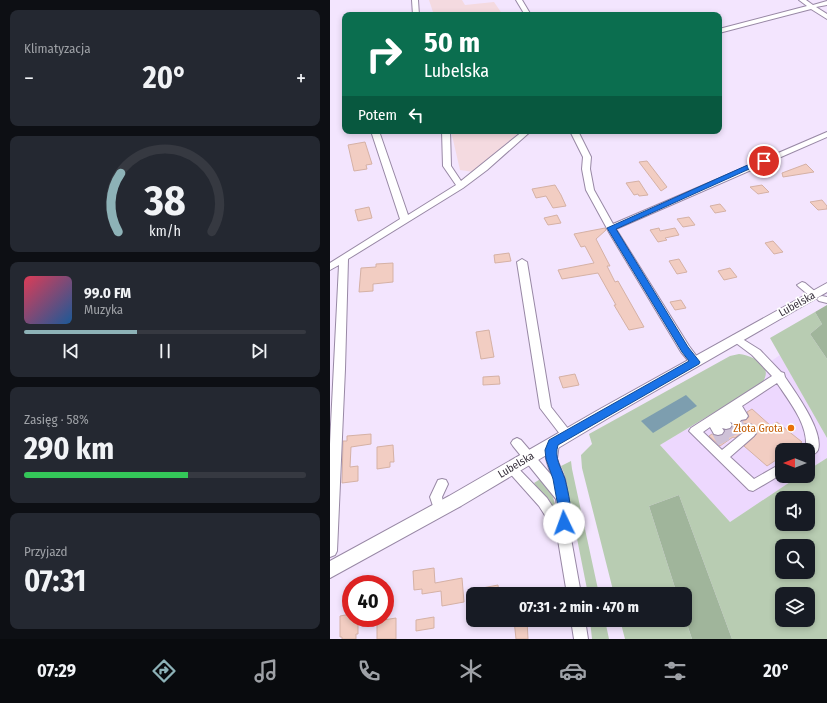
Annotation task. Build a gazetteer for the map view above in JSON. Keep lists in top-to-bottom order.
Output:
{
  "streets": {
    "main road": ["Lubelska"]
  },
  "places": ["Złota Grota"],
  "north": "left",
  "page": {
    "tile": [
      "Klimatyzacja",
      ["Zasięg · 58%", "290 km"],
      ["Przyjazd", "07:31"]
    ],
    "turn": ["50 m", "Lubelska"],
    "heat": ["−", "20°", "+"],
    "then": "Potem",
    "song": ["99.0 FM", "Muzyka"],
    "limit": "40",
    "trip": "07:31 · 2 min · 470 m",
    "tabs": ["07:29", "20°"],
    "gauge": ["38", "km/h"]
  }
}
